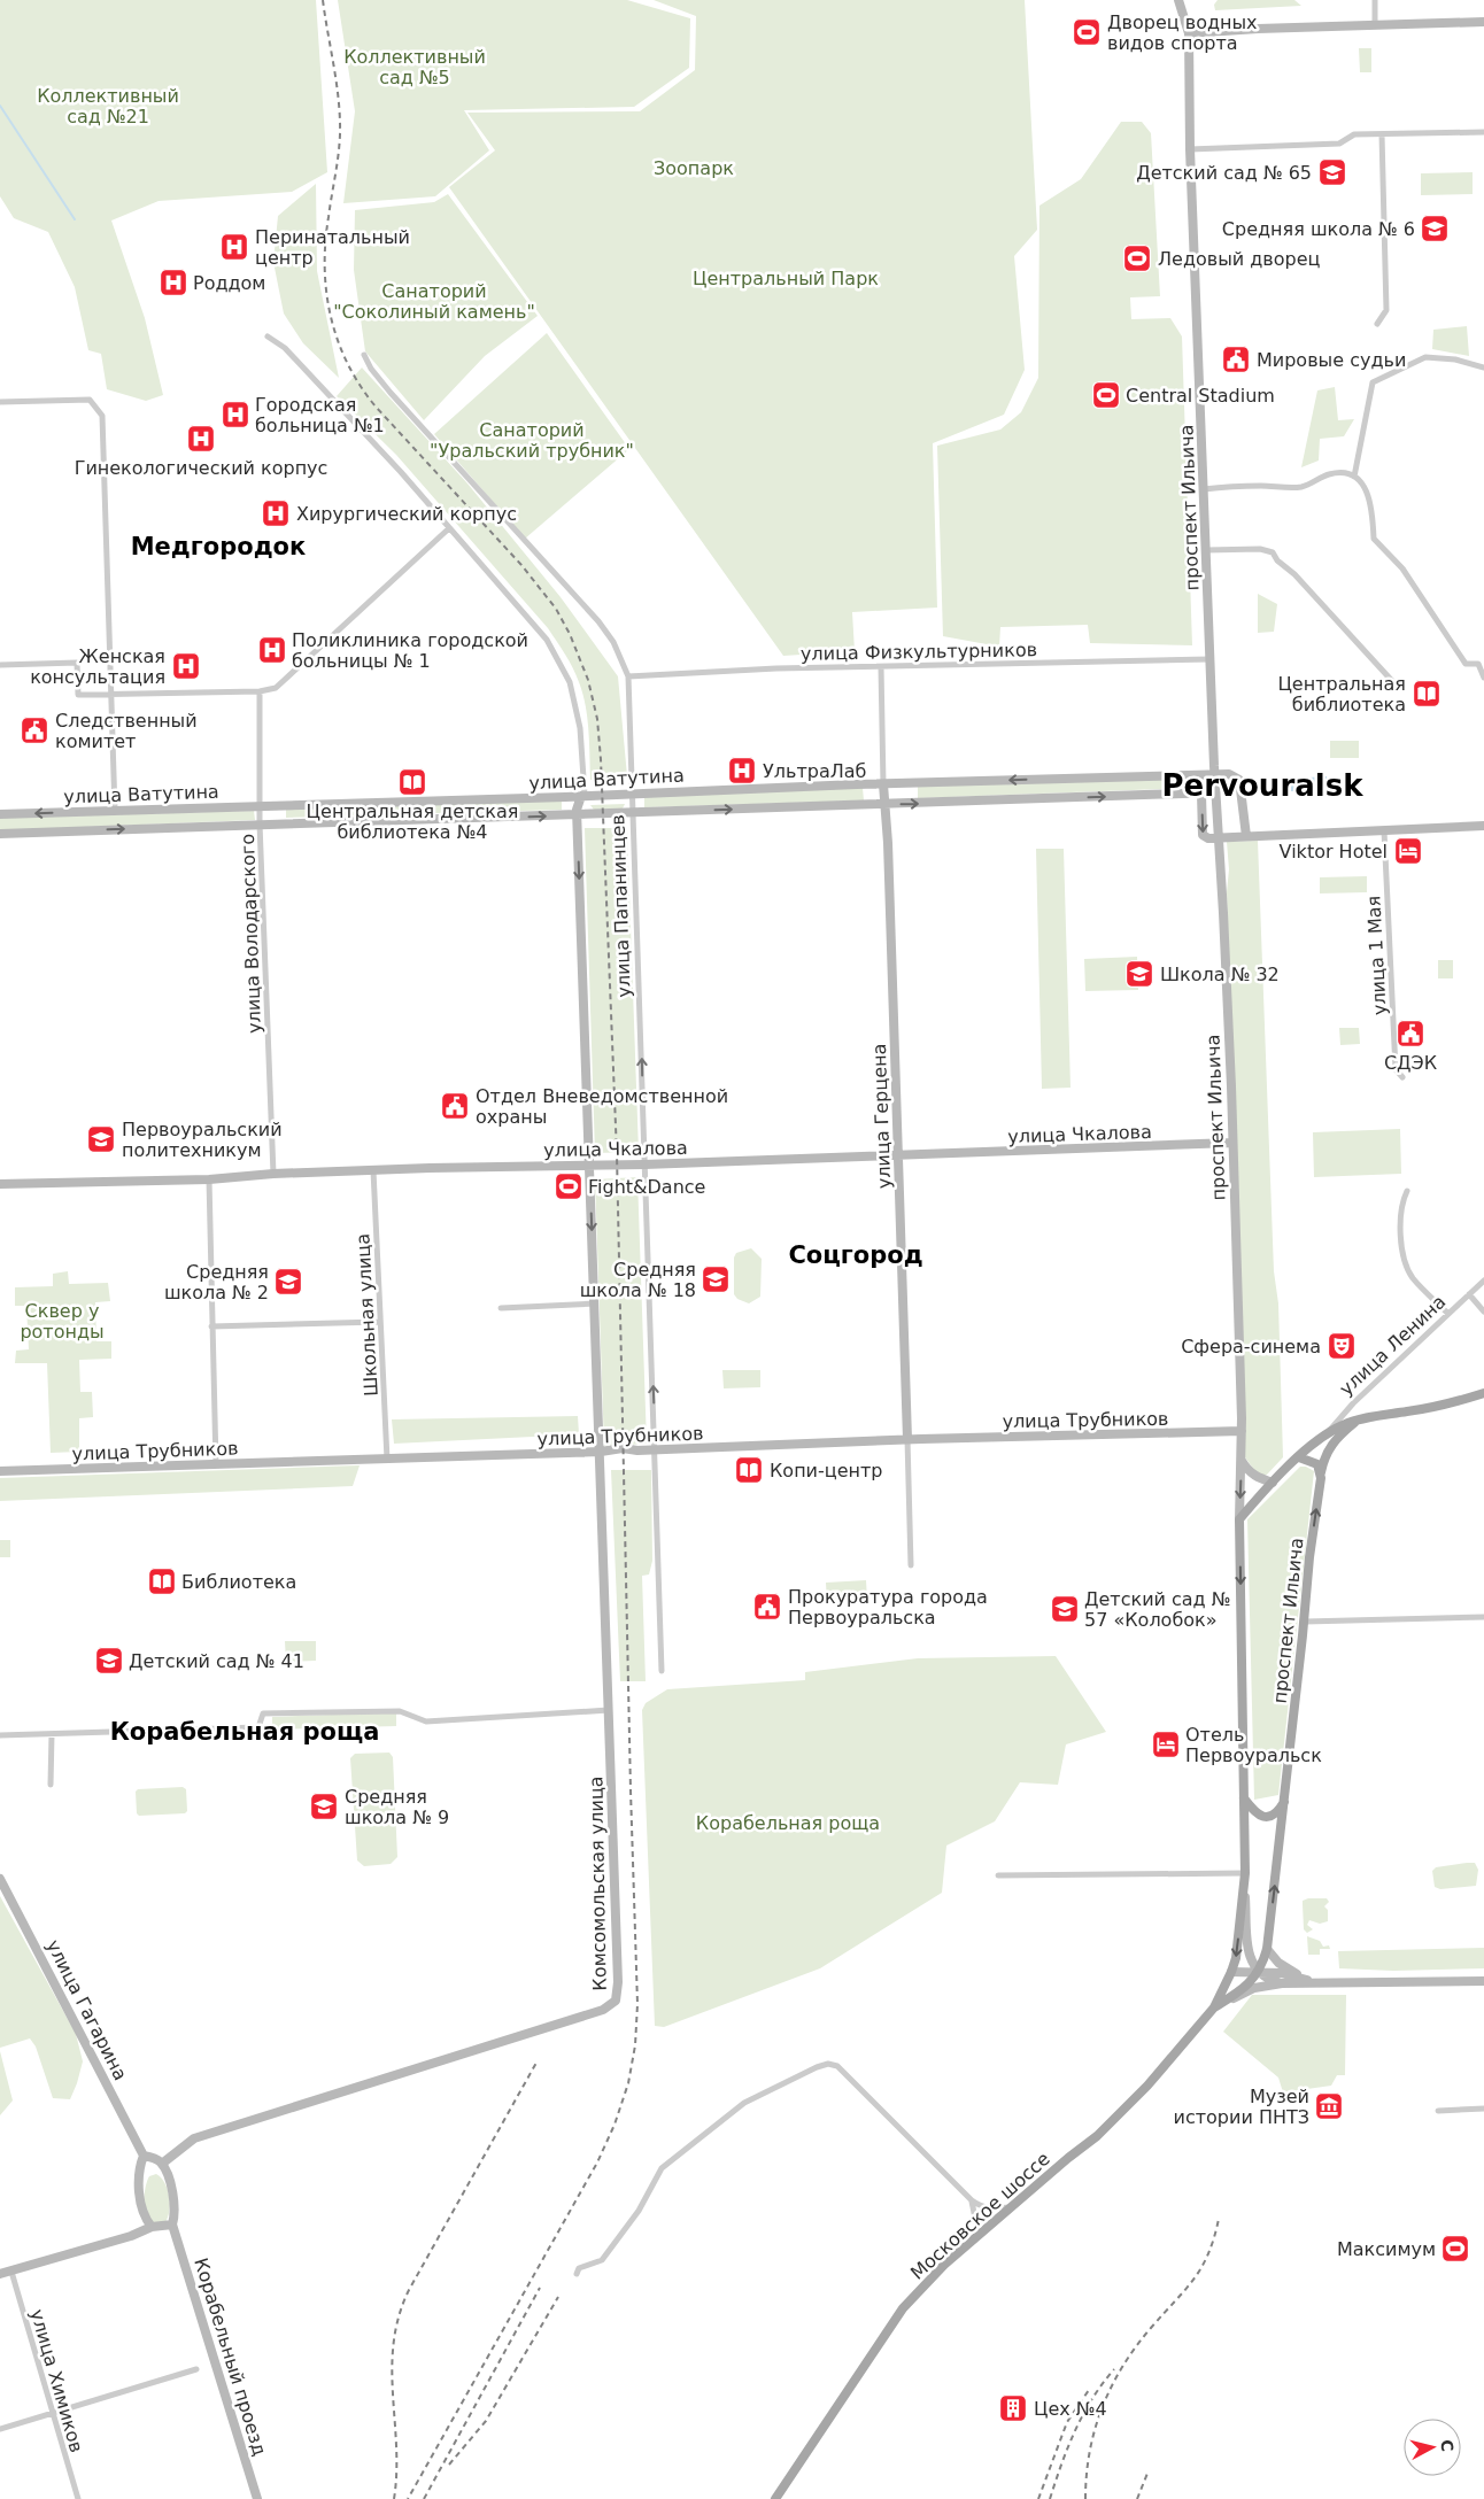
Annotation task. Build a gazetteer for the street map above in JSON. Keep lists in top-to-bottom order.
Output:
{
  "streets": {
    "main road": ["проспект Ильича", "улица Ленина", "Московское шоссе"],
    "street": [
      "улица Физкультурников",
      "улица Ватутина",
      "улица Папанинцев",
      "улица Володарского",
      "улица 1 Мая",
      "улица Герцена",
      "улица Чкалова",
      "Школьная улица",
      "улица Трубников",
      "Комсомольская улица",
      "улица Гагарина",
      "Корабельный проезд",
      "улица Химиков"
    ]
  },
  "crossings": [
    ["проспект Ильича", "улица Физкультурников"],
    ["проспект Ильича", "улица Ватутина"],
    ["проспект Ильича", "улица Чкалова"],
    ["проспект Ильича", "улица Ленина"],
    ["проспект Ильича", "улица Трубников"],
    ["проспект Ильича", "Московское шоссе"],
    ["улица Физкультурников", "улица Папанинцев"],
    ["улица Физкультурников", "улица Герцена"],
    ["улица Ватутина", "улица Папанинцев"],
    ["улица Ватутина", "улица Володарского"],
    ["улица Ватутина", "улица Герцена"],
    ["улица Папанинцев", "улица Чкалова"],
    ["улица Папанинцев", "улица Трубников"],
    ["улица Володарского", "улица Чкалова"],
    ["улица Герцена", "улица Чкалова"],
    ["улица Герцена", "улица Трубников"],
    ["улица Чкалова", "Школьная улица"],
    ["Школьная улица", "улица Трубников"],
    ["улица Трубников", "Комсомольская улица"],
    ["Комсомольская улица", "Корабельный проезд"]
  ],
  "one_way": ["улица Папанинцев"],
  "districts": [
    "Медгородок",
    "Pervouralsk",
    "Соцгород",
    "Корабельная роща"
  ],
  "parks": [
    "Коллективный сад №5",
    "Коллективный сад №21",
    "Зоопарк",
    "Центральный Парк",
    "Санаторий \"Соколиный камень\"",
    "Санаторий \"Уральский трубник\"",
    "Сквер у ротонды",
    "Корабельная роща"
  ],
  "places": {
    "sports": [
      "Дворец водных видов спорта",
      "Ледовый дворец",
      "Central Stadium",
      "Fight&Dance",
      "Максимум"
    ],
    "school or university": [
      "Детский сад № 65",
      "Средняя школа № 6",
      "Школа № 32",
      "Первоуральский политехникум",
      "Средняя школа № 18",
      "Средняя школа № 2",
      "Детский сад № 57 «Колобок»",
      "Детский сад № 41",
      "Средняя школа № 9"
    ],
    "hospital": [
      "Перинатальный центр",
      "Роддом",
      "Городская больница №1",
      "Гинекологический корпус",
      "Хирургический корпус",
      "Поликлиника городской больницы № 1",
      "Женская консультация",
      "УльтраЛаб"
    ],
    "public building": [
      "Мировые судьи",
      "Следственный комитет",
      "СДЭК",
      "Отдел Вневедомственной охраны",
      "Прокуратура города Первоуральска"
    ],
    "library": [
      "Центральная библиотека",
      "Центральная детская библиотека №4",
      "Копи-центр",
      "Библиотека"
    ],
    "hotel": ["Viktor Hotel", "Отель Первоуральск"],
    "theatre": ["Сфера-синема"],
    "museum": ["Музей истории ПНТЗ"],
    "building": ["Цех №4"]
  },
  "north": "right"
}
